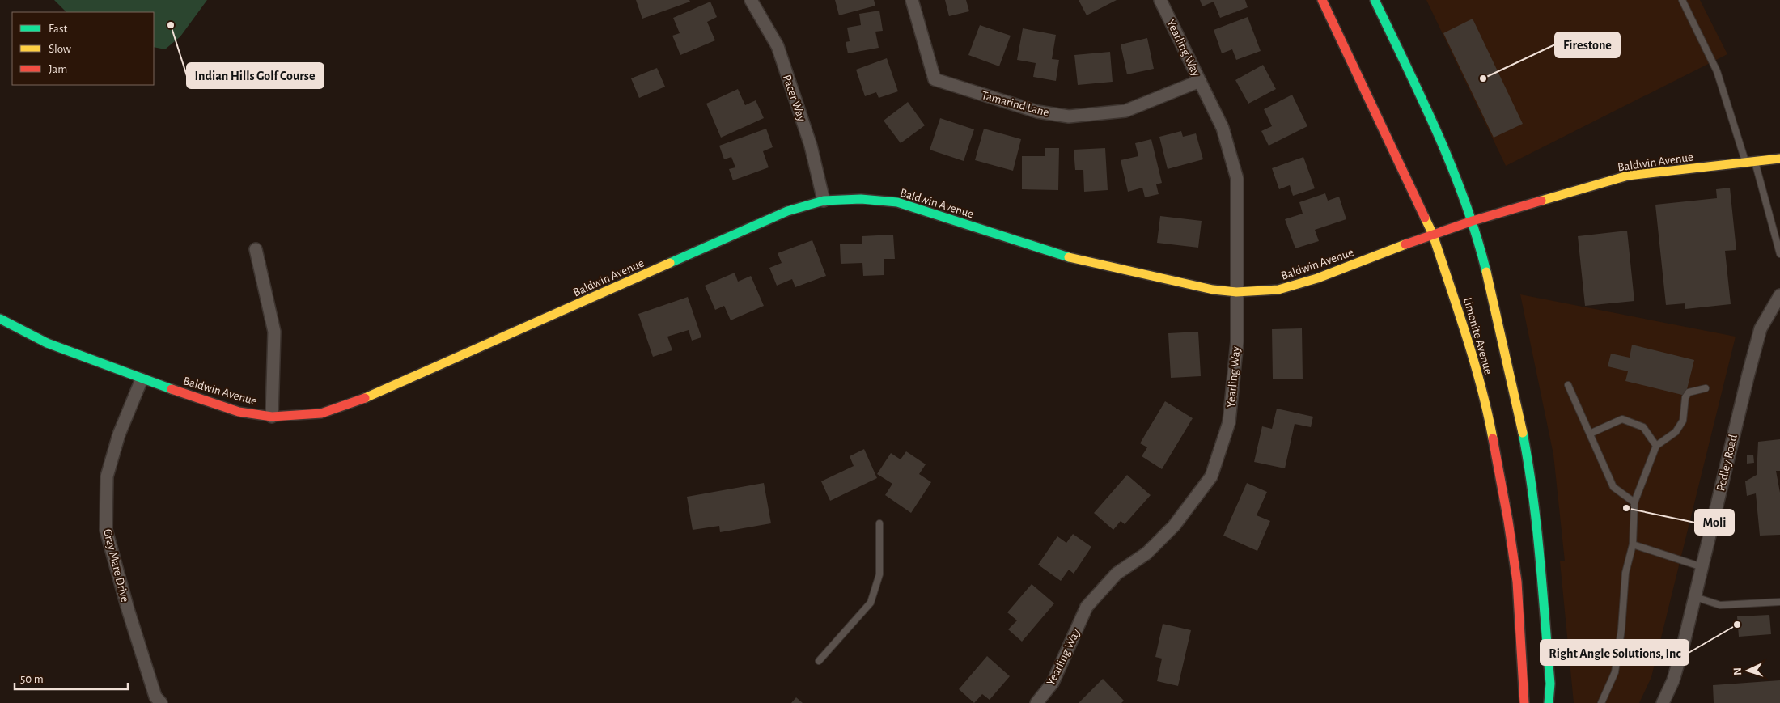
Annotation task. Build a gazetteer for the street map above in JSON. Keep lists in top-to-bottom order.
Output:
{
  "streets": {
    "street": [
      "Yearling Way",
      "Pacer Way",
      "Tamarind Lane",
      "Baldwin Avenue",
      "Limonite Avenue",
      "Pedley Road",
      "Gray Mare Drive"
    ]
  },
  "crossings": [
    ["Yearling Way", "Tamarind Lane"],
    ["Yearling Way", "Baldwin Avenue"],
    ["Pacer Way", "Baldwin Avenue"],
    ["Baldwin Avenue", "Limonite Avenue"],
    ["Baldwin Avenue", "Gray Mare Drive"]
  ],
  "places": [
    "Indian Hills Golf Course",
    "Firestone",
    "Moli",
    "Right Angle Solutions, Inc"
  ],
  "legend": ["Fast", "Slow", "Jam"],
  "scale_bar": "50 m",
  "north": "left"
}
